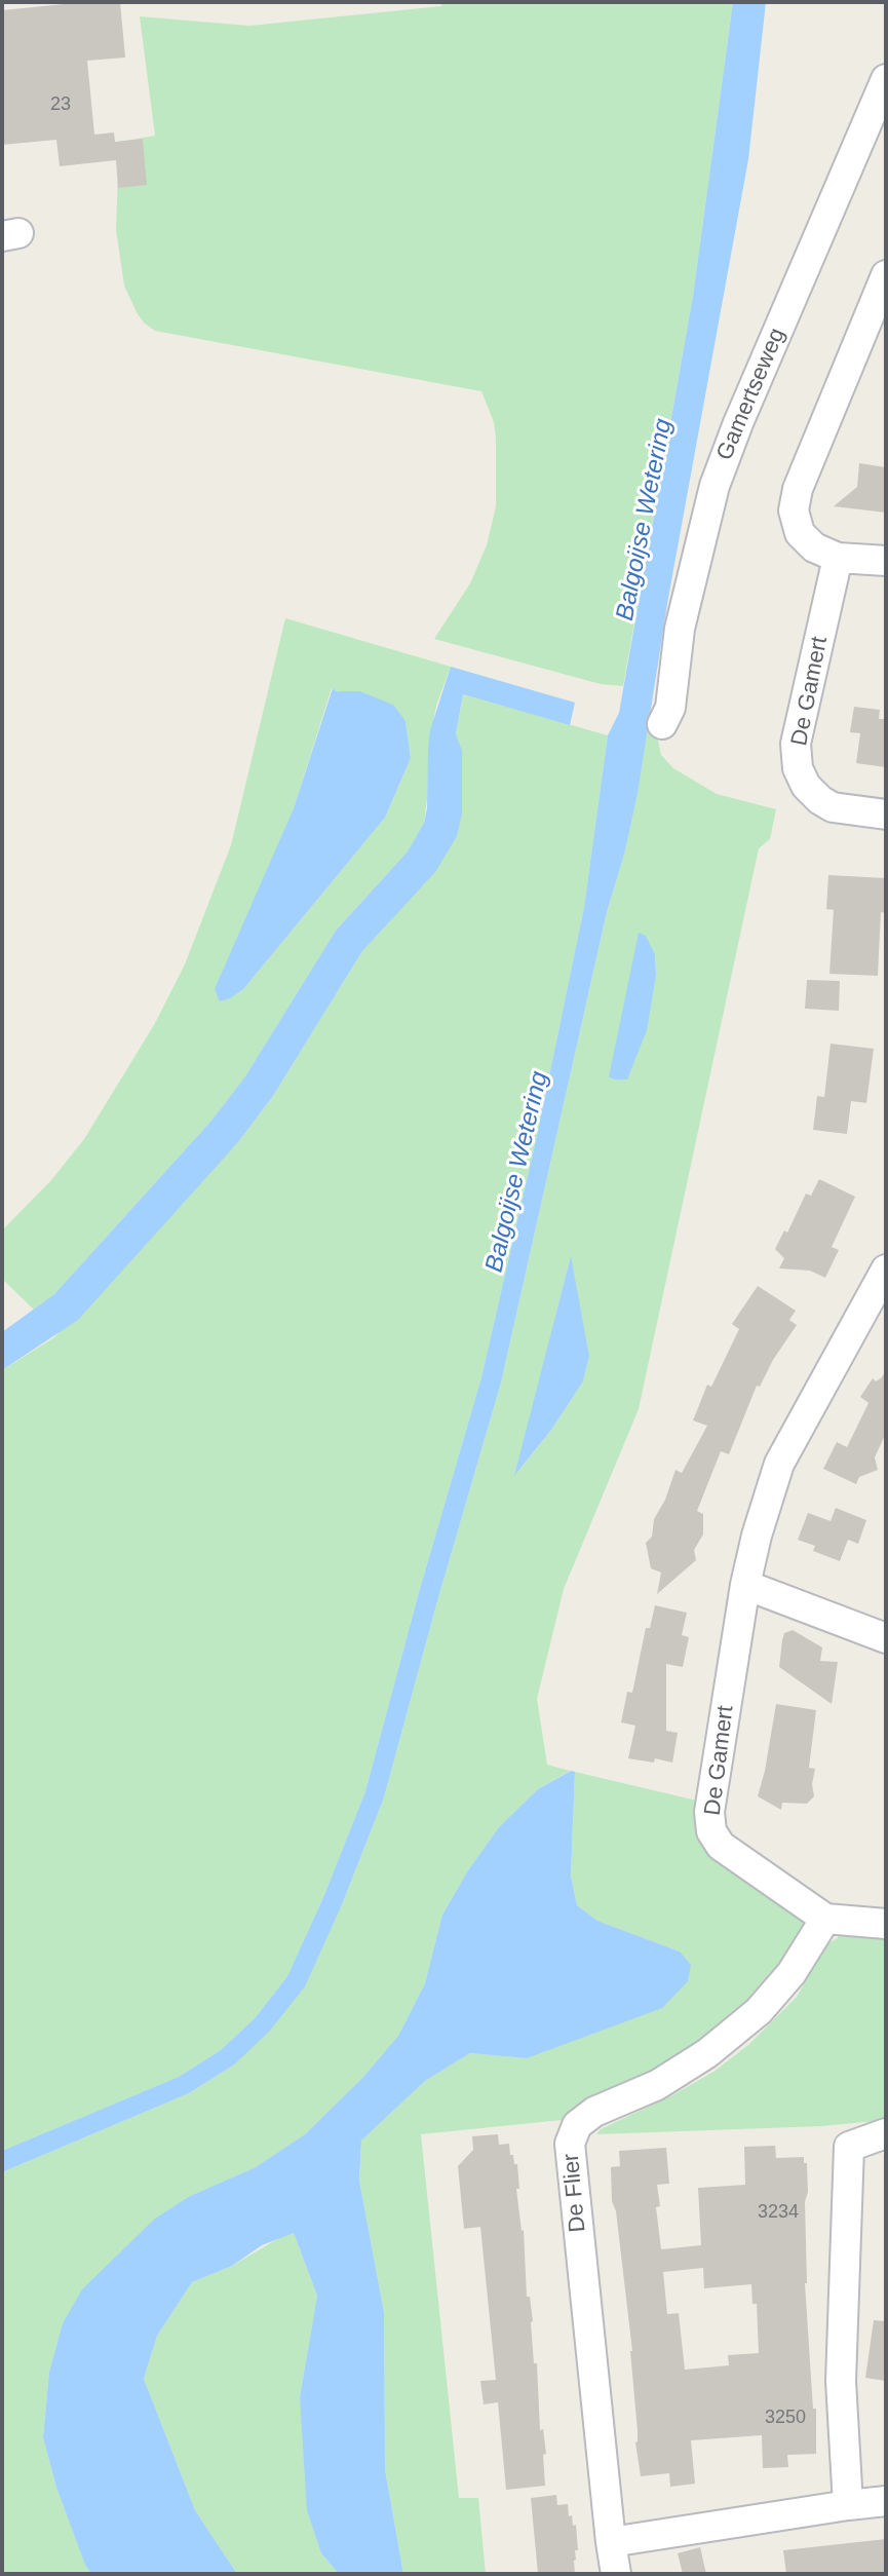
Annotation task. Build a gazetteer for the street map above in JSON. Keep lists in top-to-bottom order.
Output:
{
  "streets": {
    "street": ["Gamertseweg", "De Gamert", "De Flier"]
  },
  "crossings": [
    ["De Gamert", "De Flier"]
  ],
  "water": ["Balgoijse Wetering"],
  "house_numbers": ["23", "3234", "3250"]
}
